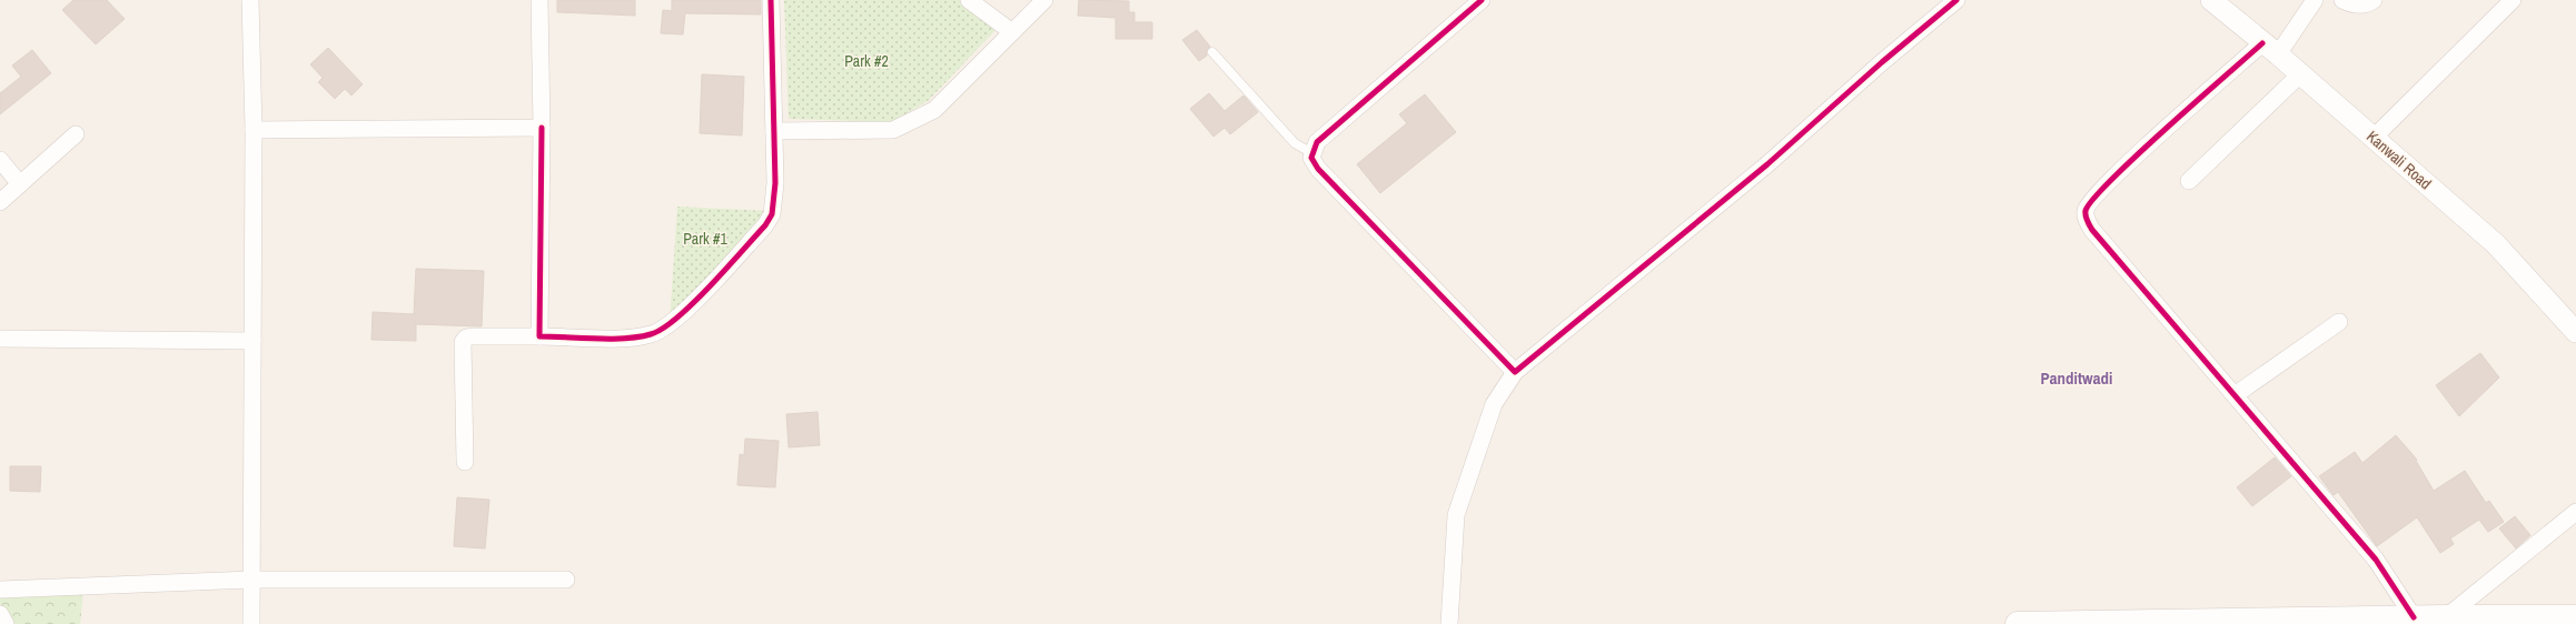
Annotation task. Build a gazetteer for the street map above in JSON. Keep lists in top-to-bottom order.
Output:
{
  "streets": {
    "street": ["Kanwali Road"]
  },
  "districts": ["Panditwadi"],
  "parks": ["Park #2", "Park #1"]
}
